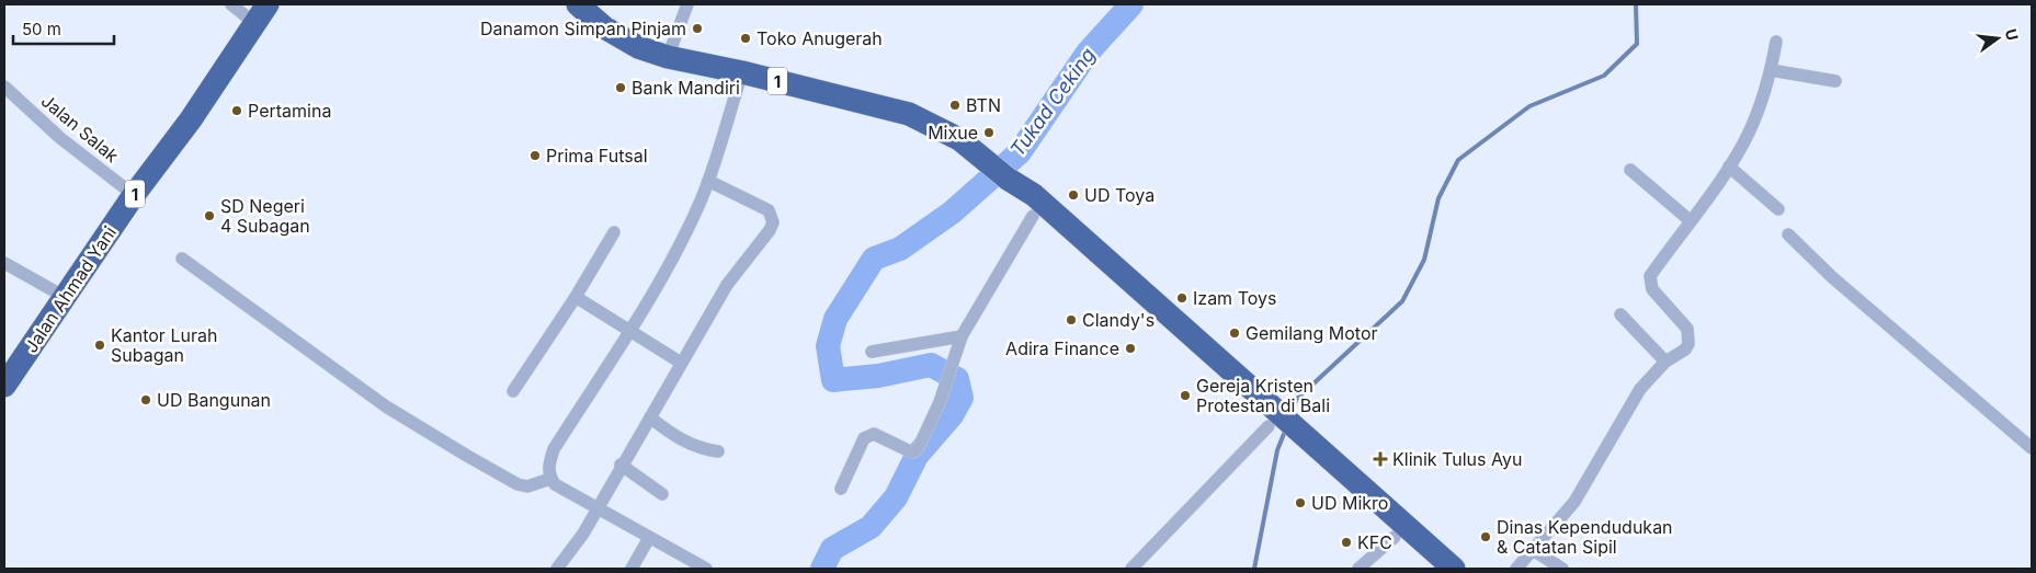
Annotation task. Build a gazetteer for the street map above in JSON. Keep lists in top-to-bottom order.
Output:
{
  "streets": {
    "highway": ["1", "Jalan Ahmad Yani"],
    "street": ["Jalan Salak"]
  },
  "crossings": [
    ["Jalan Salak", "Jalan Ahmad Yani"]
  ],
  "water": ["Tukad Ceking"],
  "places": {
    "other": [
      "Danamon Simpan Pinjam",
      "Toko Anugerah",
      "Bank Mandiri",
      "BTN",
      "Pertamina",
      "Mixue",
      "Prima Futsal",
      "UD Toya",
      "SD Negeri 4 Subagan",
      "Izam Toys",
      "Clandy's",
      "Gemilang Motor",
      "Kantor Lurah Subagan",
      "Adira Finance",
      "Gereja Kristen Protestan di Bali",
      "UD Bangunan",
      "UD Mikro",
      "Dinas Kependudukan & Catatan Sipil",
      "KFC"
    ],
    "health": ["Klinik Tulus Ayu"]
  },
  "scale_bar": "50 m",
  "north": "right"
}
